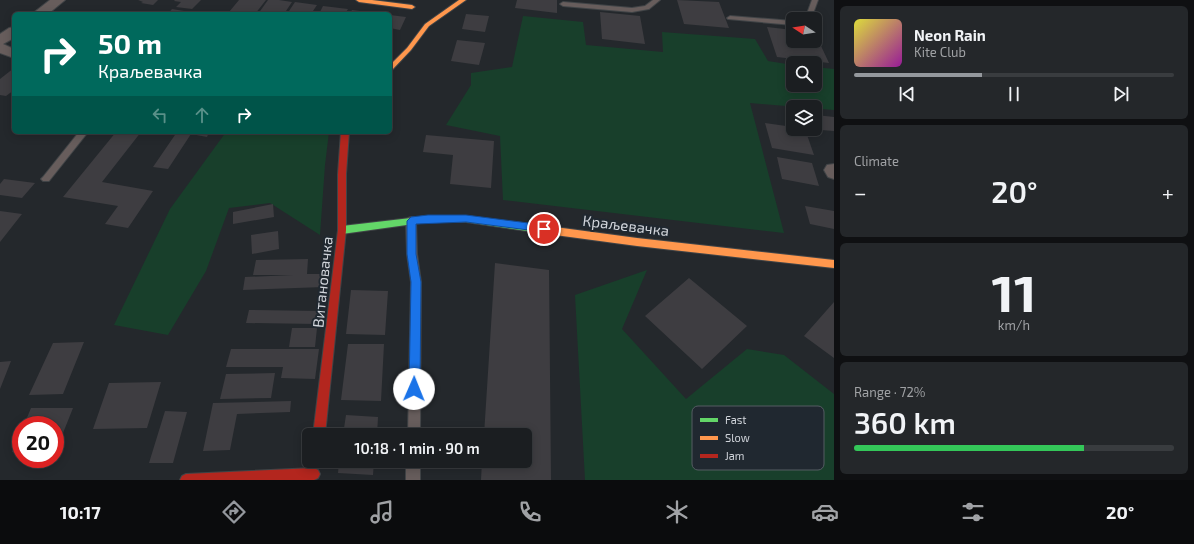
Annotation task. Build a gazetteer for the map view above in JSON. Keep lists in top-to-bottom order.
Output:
{
  "streets": {
    "street": ["Краљевачка", "Витановачка"]
  },
  "crossings": [
    ["Краљевачка", "Витановачка"]
  ],
  "legend": ["Fast", "Slow", "Jam"],
  "north": "left",
  "page": {
    "turn": ["50 m", "Краљевачка"],
    "song": ["Neon Rain", "Kite Club"],
    "tile": [
      "Climate",
      ["11", "km/h"],
      ["Range · 72%", "360 km"]
    ],
    "heat": ["−", "20°", "+"],
    "limit": "20",
    "trip": "10:18 · 1 min · 90 m",
    "tabs": ["10:17", "20°"]
  }
}
